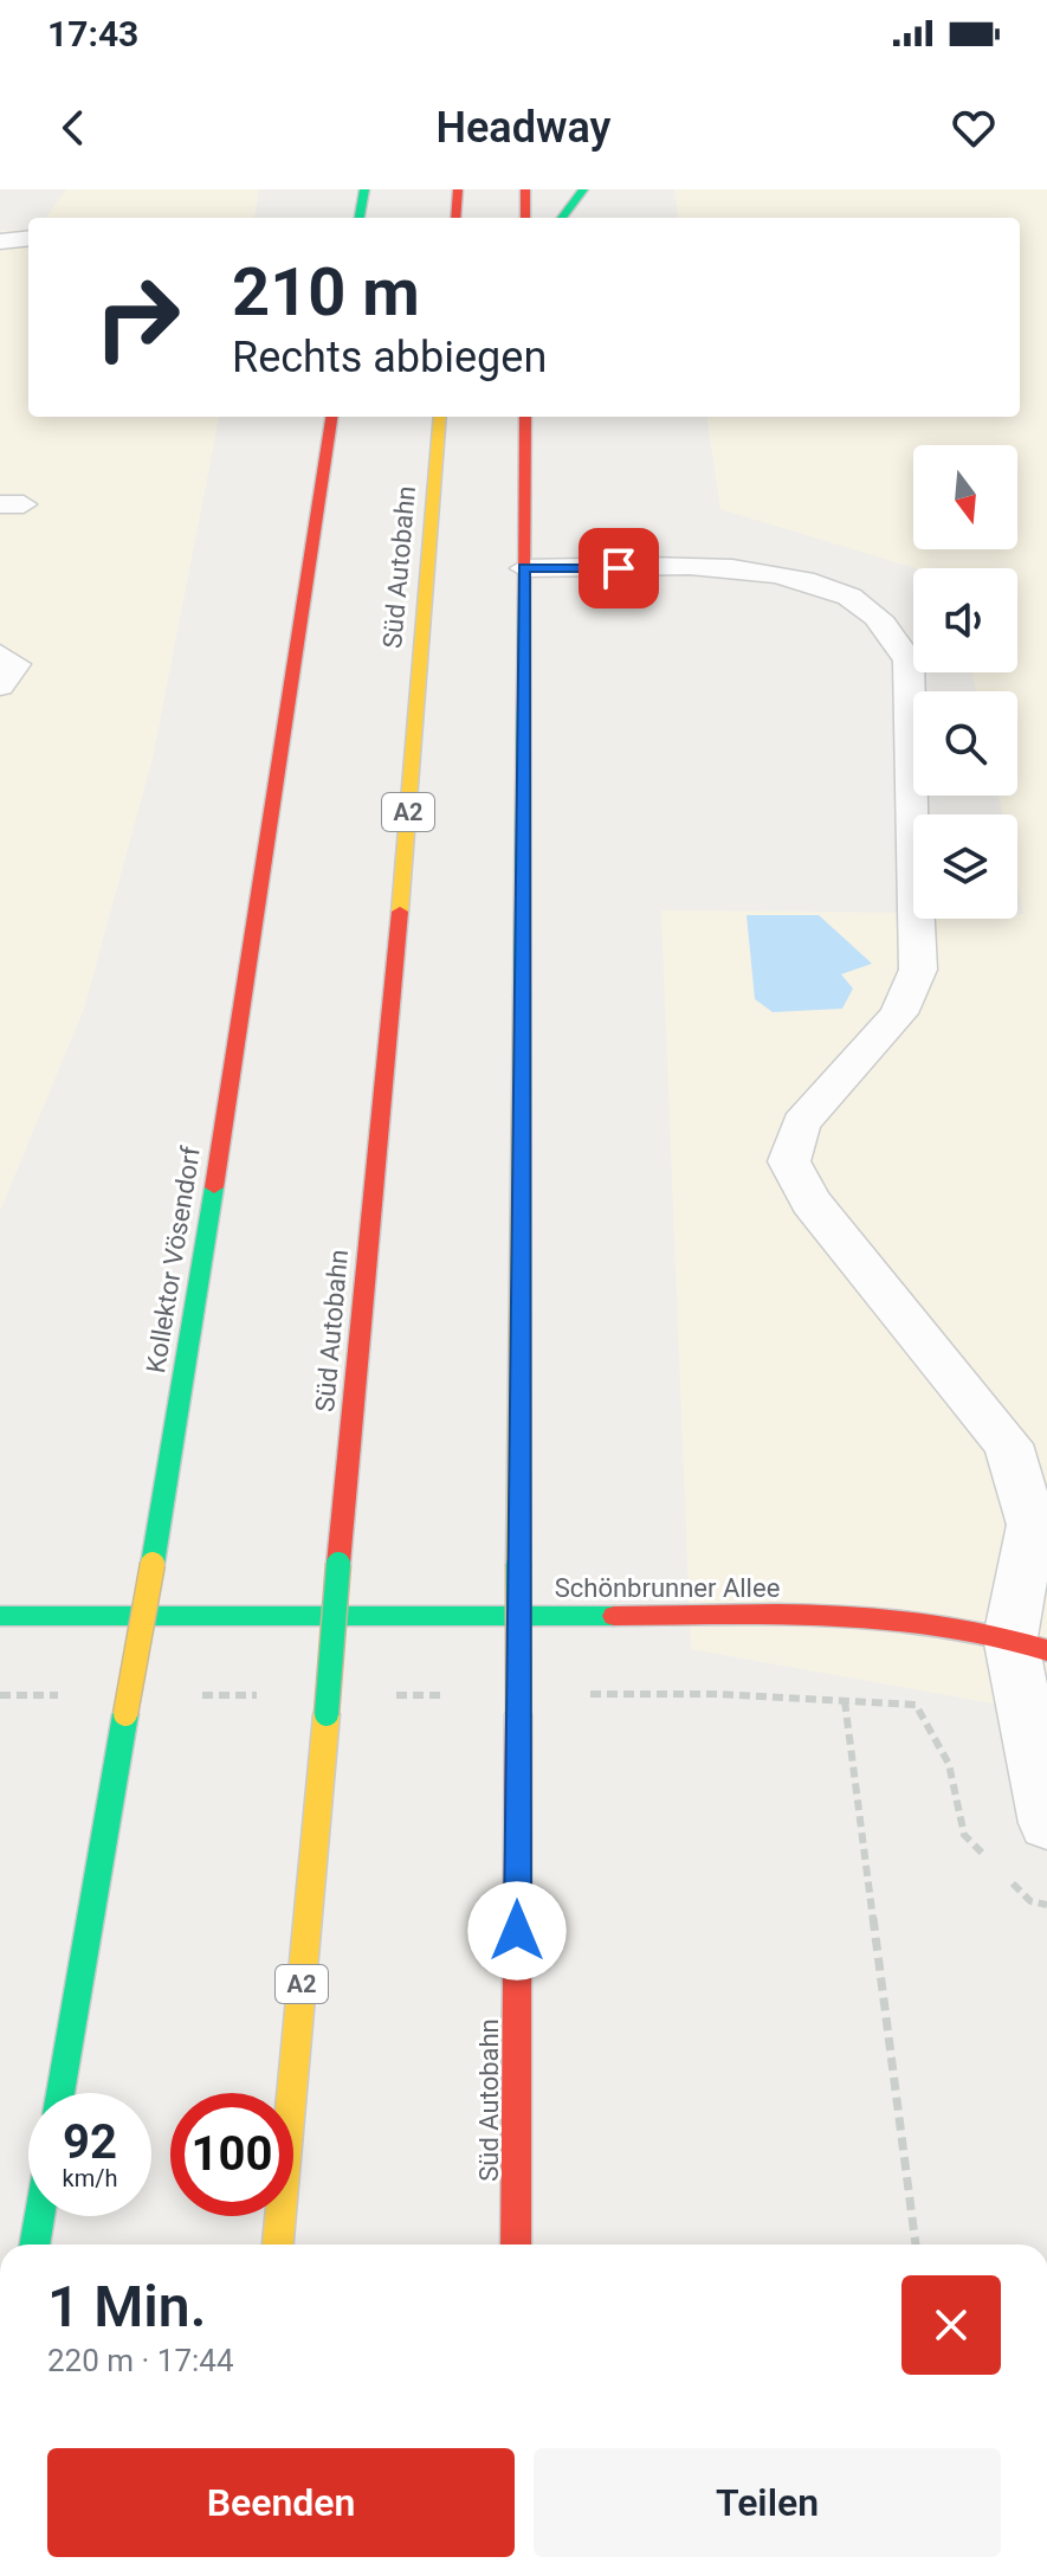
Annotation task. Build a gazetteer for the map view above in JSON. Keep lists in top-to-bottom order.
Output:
{
  "streets": {
    "main road": [
      "Süd Autobahn",
      "A2",
      "Kollektor Vösendorf",
      "Schönbrunner Allee"
    ]
  },
  "north": "bottom",
  "page": {
    "status": "17:43",
    "header": "Headway",
    "turn": ["210 m", "Rechts abbiegen"],
    "speed": "92 km/h",
    "limit": "100",
    "heading": ["1 Min.", "220 m · 17:44"],
    "buttons": ["Beenden", "Teilen"]
  }
}
